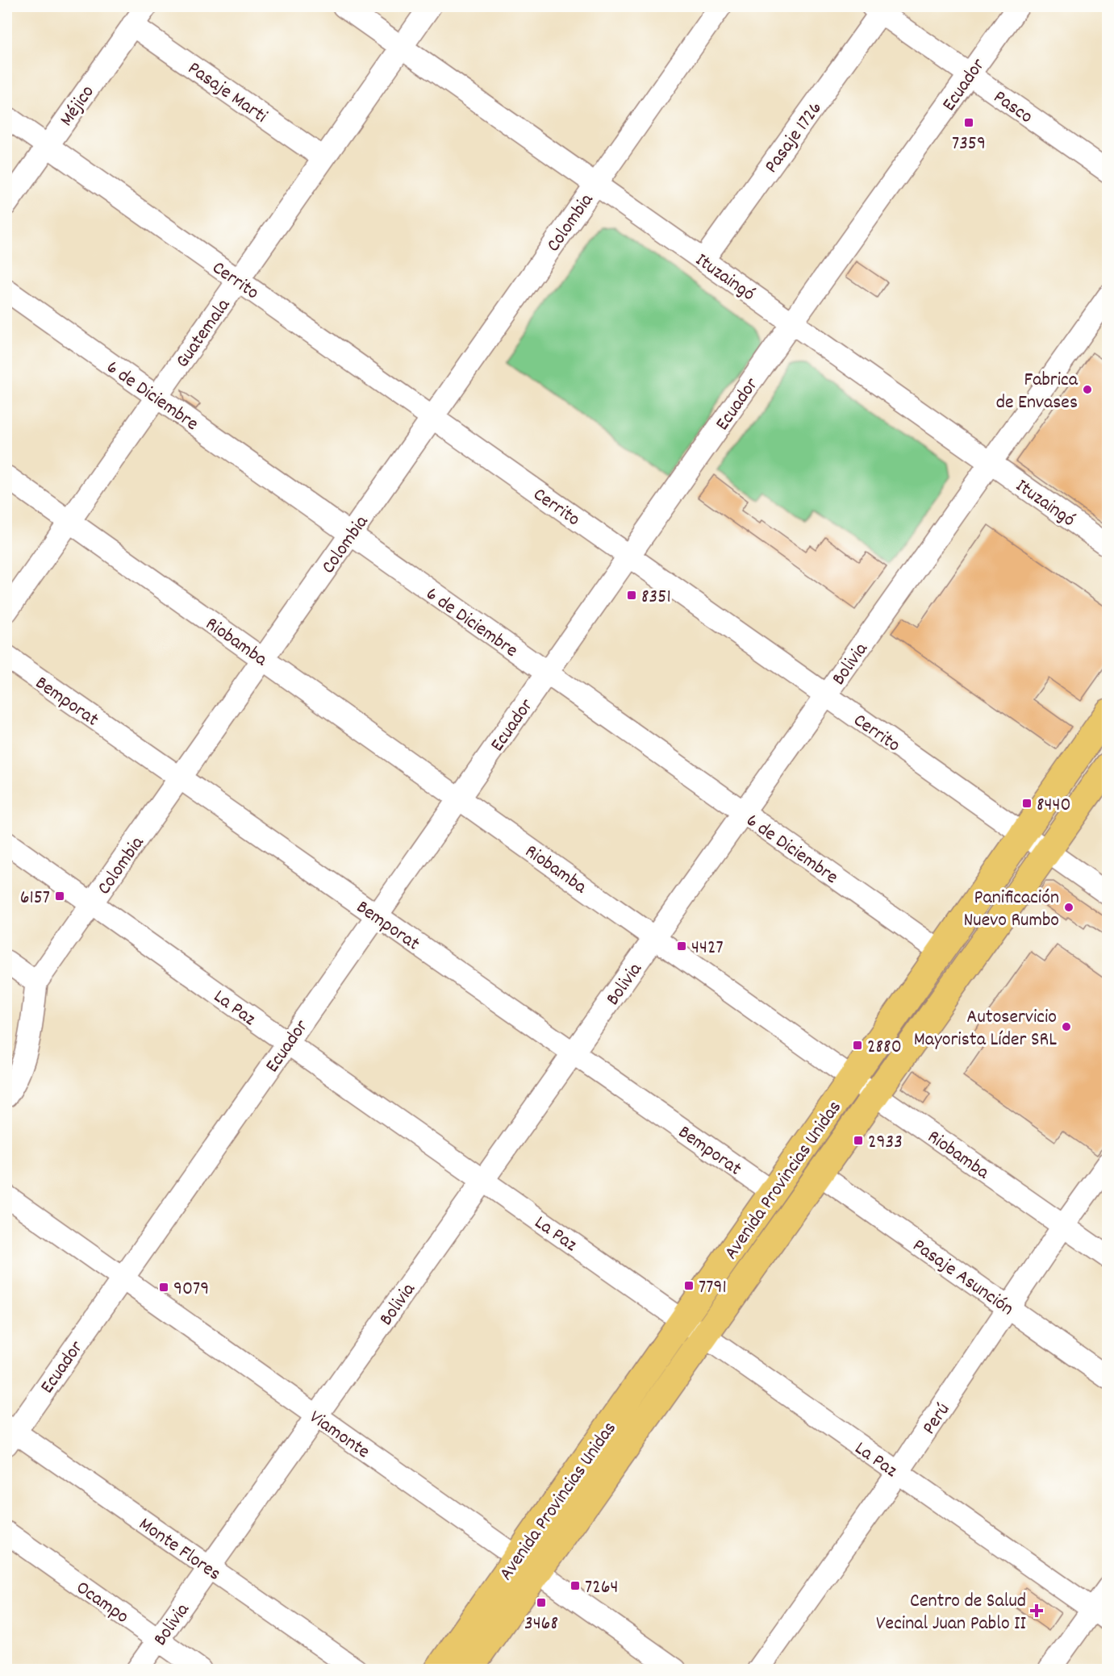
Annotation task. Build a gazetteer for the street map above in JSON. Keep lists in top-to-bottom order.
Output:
{
  "streets": {
    "main road": ["Avenida Provincias Unidas"],
    "street": [
      "Ecuador",
      "Pasaje Marti",
      "Méjico",
      "Pasco",
      "Pasaje 1726",
      "Colombia",
      "Ituzaingó",
      "Cerrito",
      "Guatemala",
      "6 de Diciembre",
      "Riobamba",
      "Bolivia",
      "Bemporat",
      "La Paz",
      "Pasaje Asunción",
      "Perú",
      "Viamonte",
      "Monte Flores",
      "Ocampo"
    ]
  },
  "crossings": [
    ["Ecuador", "Pasco"],
    ["Ecuador", "Ituzaingó"],
    ["Ecuador", "Cerrito"],
    ["Ecuador", "6 de Diciembre"],
    ["Ecuador", "Riobamba"],
    ["Ecuador", "Bemporat"],
    ["Ecuador", "La Paz"],
    ["Ecuador", "Viamonte"],
    ["Ecuador", "Monte Flores"],
    ["Pasaje Marti", "Méjico"],
    ["Pasaje Marti", "Guatemala"],
    ["Méjico", "Cerrito"],
    ["Pasco", "Pasaje 1726"],
    ["Pasaje 1726", "Ituzaingó"],
    ["Colombia", "Ituzaingó"],
    ["Colombia", "Cerrito"],
    ["Colombia", "6 de Diciembre"],
    ["Colombia", "Riobamba"],
    ["Colombia", "Bemporat"],
    ["Colombia", "La Paz"],
    ["Ituzaingó", "Guatemala"],
    ["Ituzaingó", "Bolivia"],
    ["Cerrito", "Guatemala"],
    ["Cerrito", "Bolivia"],
    ["Cerrito", "Avenida Provincias Unidas"],
    ["Guatemala", "6 de Diciembre"],
    ["Guatemala", "Riobamba"],
    ["6 de Diciembre", "Bolivia"],
    ["6 de Diciembre", "Avenida Provincias Unidas"],
    ["Riobamba", "Bolivia"],
    ["Riobamba", "Avenida Provincias Unidas"],
    ["Riobamba", "Perú"],
    ["Bolivia", "Bemporat"],
    ["Bolivia", "La Paz"],
    ["Bolivia", "Viamonte"],
    ["Bolivia", "Monte Flores"],
    ["Bolivia", "Ocampo"],
    ["Bemporat", "Avenida Provincias Unidas"],
    ["La Paz", "Avenida Provincias Unidas"],
    ["La Paz", "Perú"],
    ["Avenida Provincias Unidas", "Pasaje Asunción"],
    ["Avenida Provincias Unidas", "Viamonte"],
    ["Pasaje Asunción", "Perú"]
  ],
  "places": {
    "transit": [
      "7359",
      "8351",
      "8440",
      "6157",
      "4427",
      "2880",
      "2933",
      "7791",
      "9079",
      "7264",
      "3468"
    ],
    "other": ["Fabrica de Envases", "Panificación Nuevo Rumbo", "Autoservicio Mayorista Líder SRL"],
    "health": ["Centro de Salud Vecinal Juan Pablo II"]
  }
}
